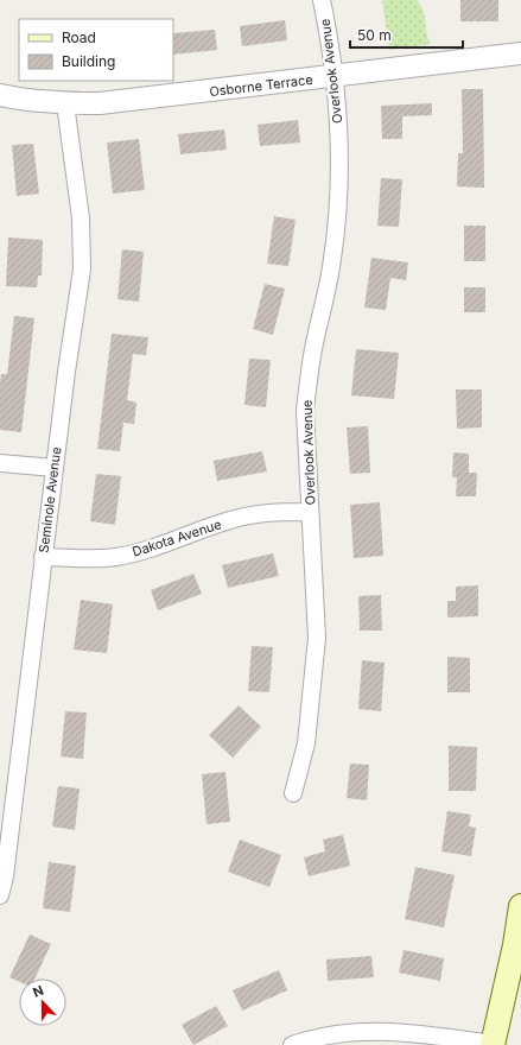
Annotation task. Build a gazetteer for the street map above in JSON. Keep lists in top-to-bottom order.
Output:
{
  "streets": {
    "street": [
      "Overlook Avenue",
      "Osborne Terrace",
      "Seminole Avenue",
      "Dakota Avenue"
    ]
  },
  "crossings": [
    ["Overlook Avenue", "Osborne Terrace"],
    ["Overlook Avenue", "Dakota Avenue"],
    ["Osborne Terrace", "Seminole Avenue"],
    ["Seminole Avenue", "Dakota Avenue"]
  ],
  "legend": ["Road", "Building"],
  "scale_bar": "50 m",
  "north": "top"
}
